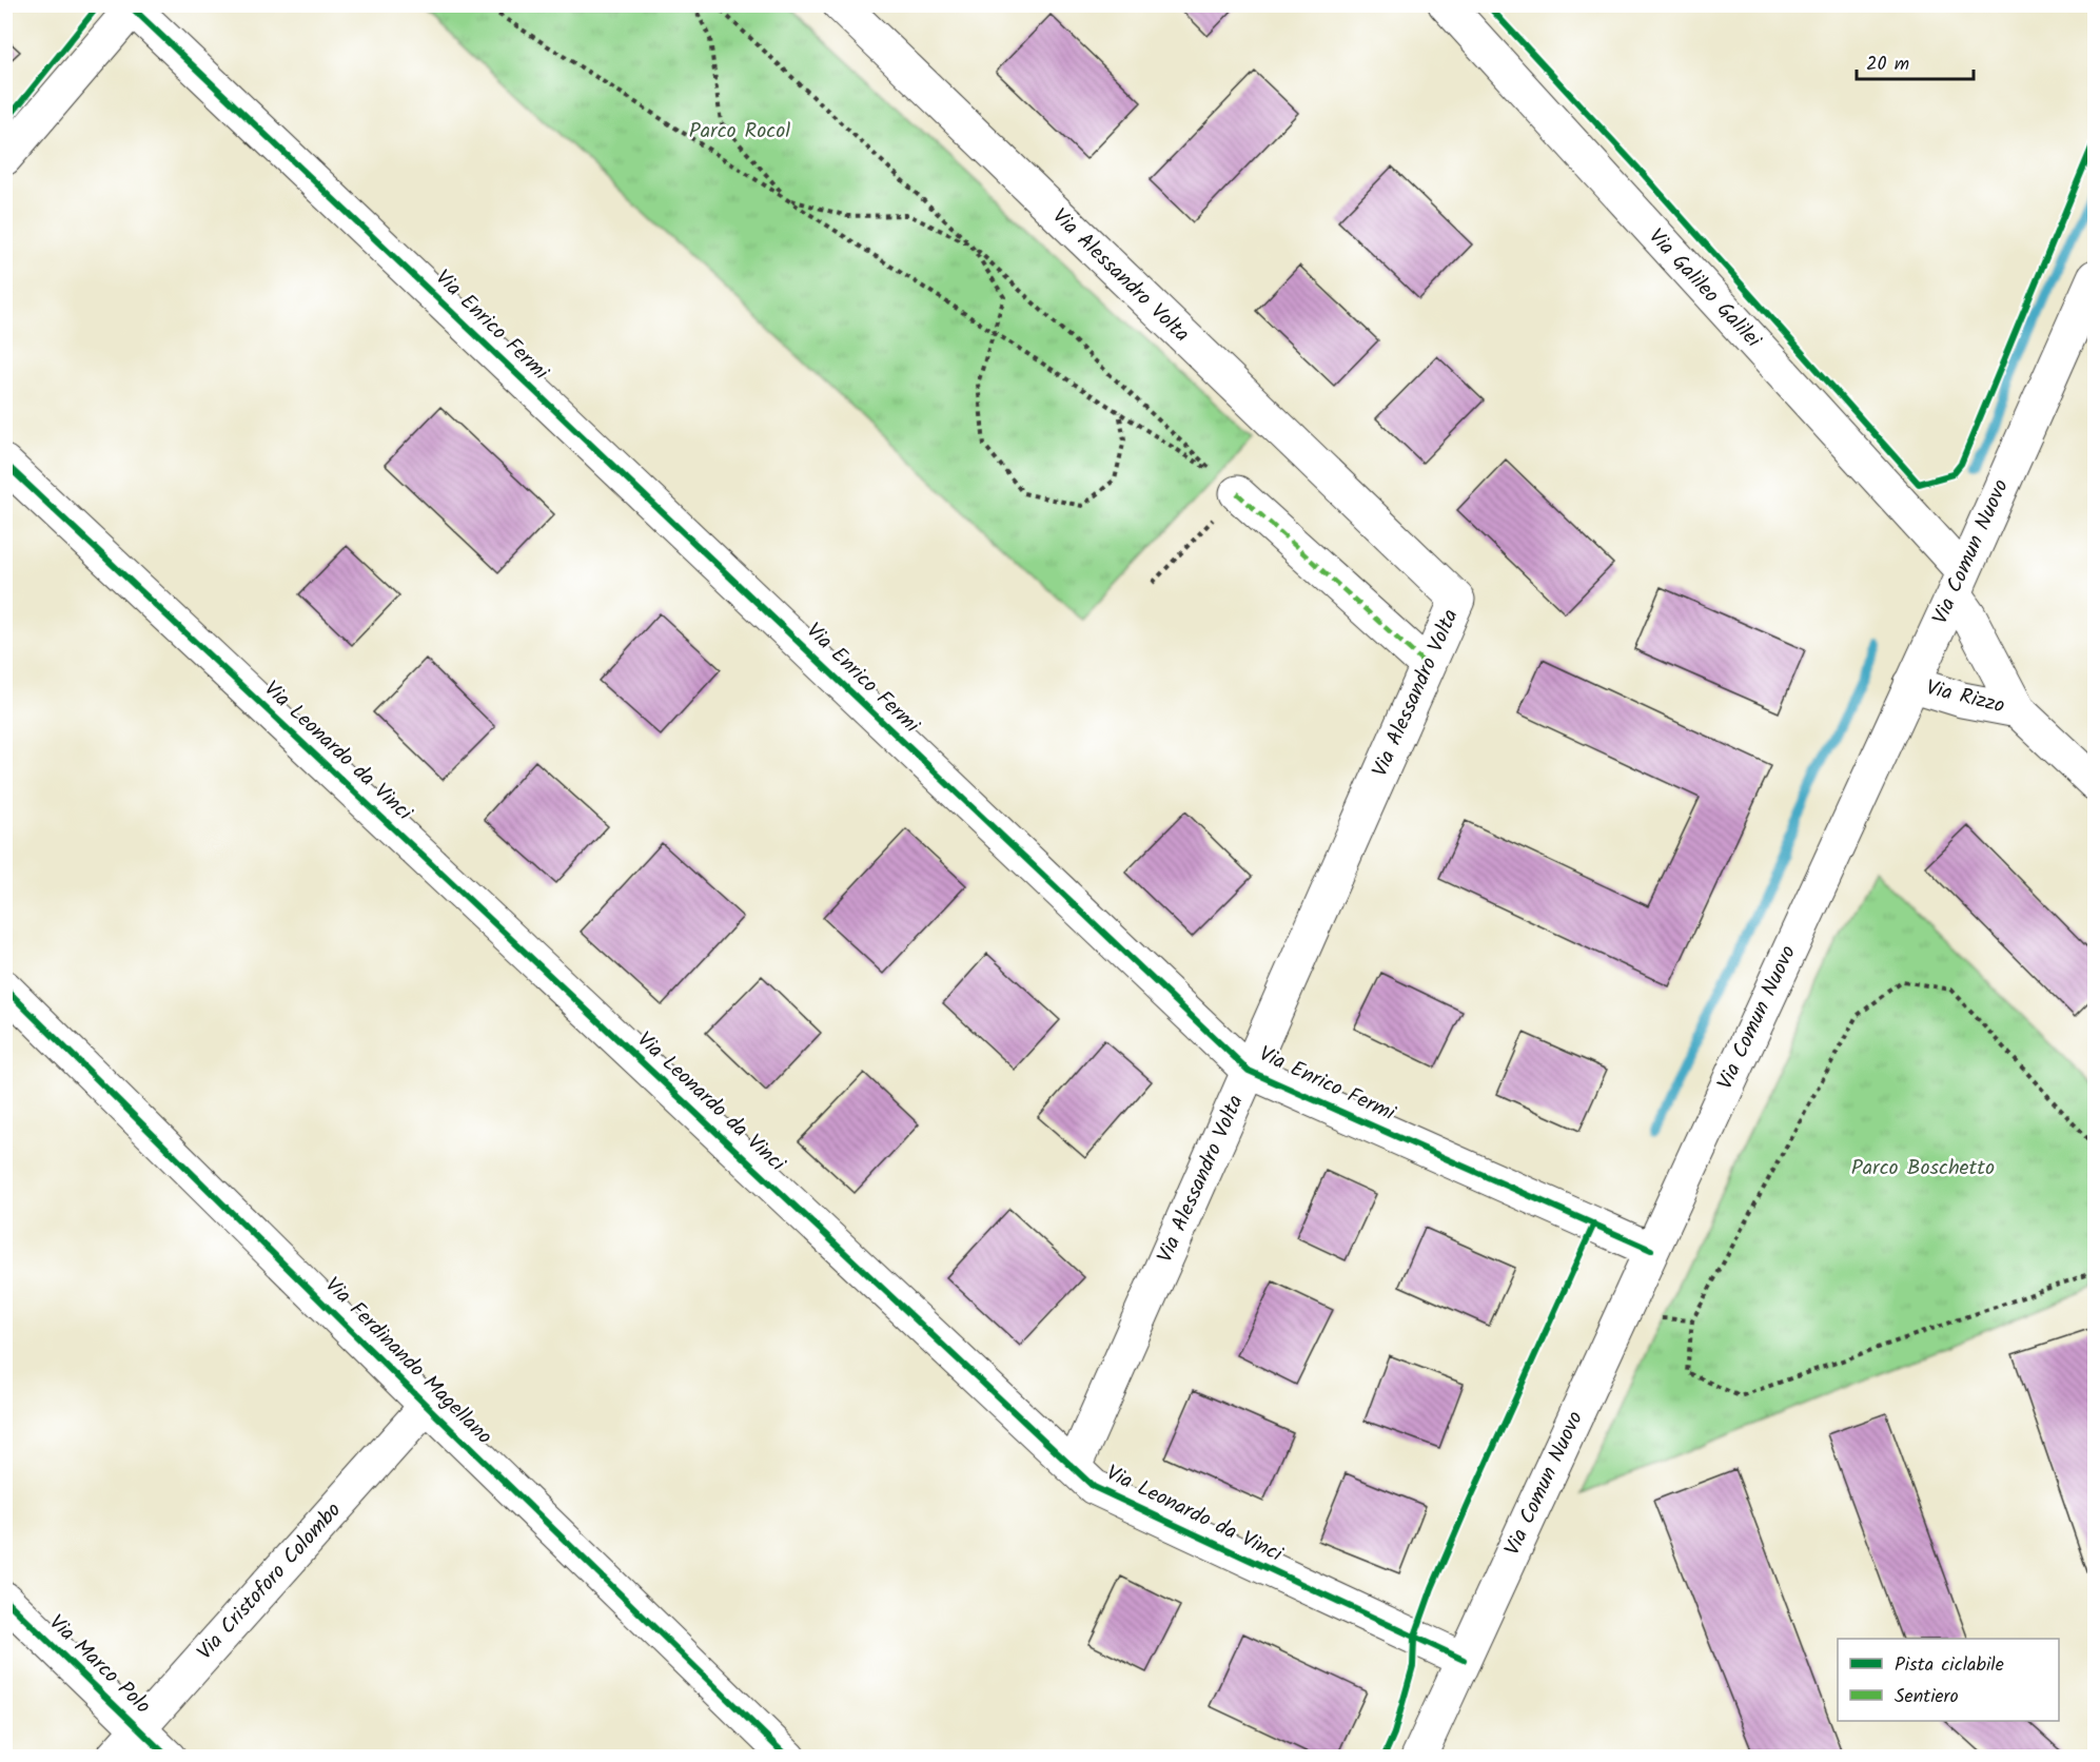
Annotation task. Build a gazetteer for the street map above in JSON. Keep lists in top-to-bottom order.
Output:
{
  "streets": {
    "street": [
      "Via Alessandro Volta",
      "Via Galileo Galilei",
      "Via Enrico Fermi",
      "Via Comun Nuovo",
      "Via Rizzo",
      "Via Leonardo da Vinci",
      "Via Ferdinando Magellano",
      "Via Cristoforo Colombo",
      "Via Marco Polo"
    ]
  },
  "crossings": [
    ["Via Alessandro Volta", "Via Enrico Fermi"],
    ["Via Alessandro Volta", "Via Leonardo da Vinci"],
    ["Via Galileo Galilei", "Via Comun Nuovo"],
    ["Via Galileo Galilei", "Via Rizzo"],
    ["Via Enrico Fermi", "Via Comun Nuovo"],
    ["Via Comun Nuovo", "Via Rizzo"],
    ["Via Comun Nuovo", "Via Leonardo da Vinci"],
    ["Via Ferdinando Magellano", "Via Cristoforo Colombo"],
    ["Via Cristoforo Colombo", "Via Marco Polo"]
  ],
  "parks": ["Parco Rocol", "Parco Boschetto"],
  "legend": ["Pista ciclabile", "Sentiero"],
  "scale_bar": "20 m"
}
